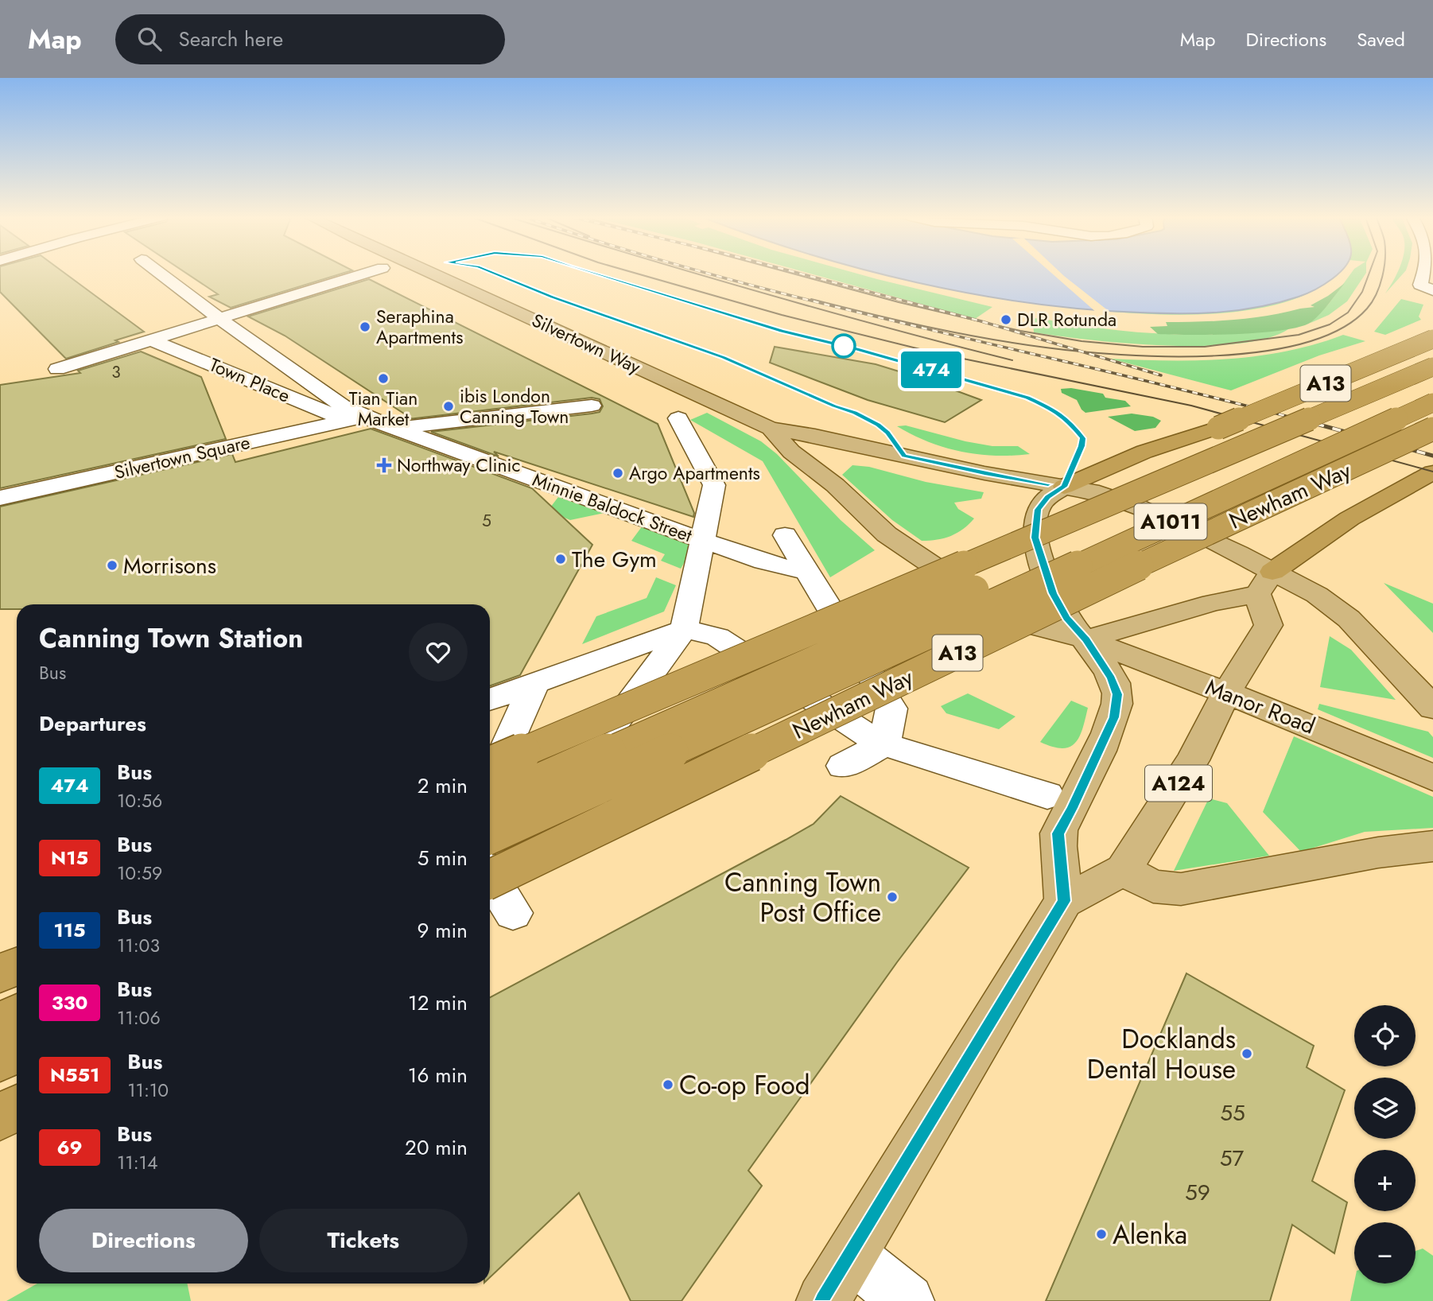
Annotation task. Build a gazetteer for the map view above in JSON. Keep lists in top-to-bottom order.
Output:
{
  "streets": {
    "highway": ["A13", "Newham Way"],
    "main road": [
      "Silvertown Way",
      "A1011",
      "Manor Road",
      "A124"
    ],
    "street": ["Town Place", "Silvertown Square", "Minnie Baldock Street"]
  },
  "crossings": [
    ["Silvertown Way", "A13"],
    ["Silvertown Way", "A1011"],
    ["Silvertown Way", "Manor Road"],
    ["Silvertown Way", "A124"],
    ["Town Place", "Silvertown Square"],
    ["Town Place", "Minnie Baldock Street"],
    ["Silvertown Square", "Minnie Baldock Street"],
    ["A1011", "A124"],
    ["Manor Road", "A124"]
  ],
  "places": {
    "other": [
      "DLR Rotunda",
      "Seraphina Apartments",
      "Tian Tian Market",
      "ibis London Canning Town",
      "Argo Apartments",
      "The Gym",
      "Morrisons",
      "Canning Town Post Office",
      "Docklands Dental House",
      "Co-op Food",
      "Alenka"
    ],
    "health": ["Northway Clinic"]
  },
  "lines": ["bus line 474"],
  "house_numbers": [
    "3",
    "5",
    "55",
    "57",
    "59"
  ],
  "page": {
    "header": "Map",
    "search": "Search here",
    "nav": ["Map", "Directions", "Saved"],
    "on_map": "474",
    "heading": [
      ["Canning Town Station", "Bus"],
      "Departures"
    ],
    "list": [
      {
        "mark": "474",
        "name": "Bus",
        "note": "10:56",
        "value": "2 min"
      },
      {
        "mark": "N15",
        "name": "Bus",
        "note": "10:59",
        "value": "5 min"
      },
      {
        "mark": "115",
        "name": "Bus",
        "note": "11:03",
        "value": "9 min"
      },
      {
        "mark": "330",
        "name": "Bus",
        "note": "11:06",
        "value": "12 min"
      },
      {
        "mark": "N551",
        "name": "Bus",
        "note": "11:10",
        "value": "16 min"
      },
      {
        "mark": "69",
        "name": "Bus",
        "note": "11:14",
        "value": "20 min"
      }
    ],
    "map_buttons": ["+", "−"],
    "buttons": ["Directions", "Tickets"]
  }
}
